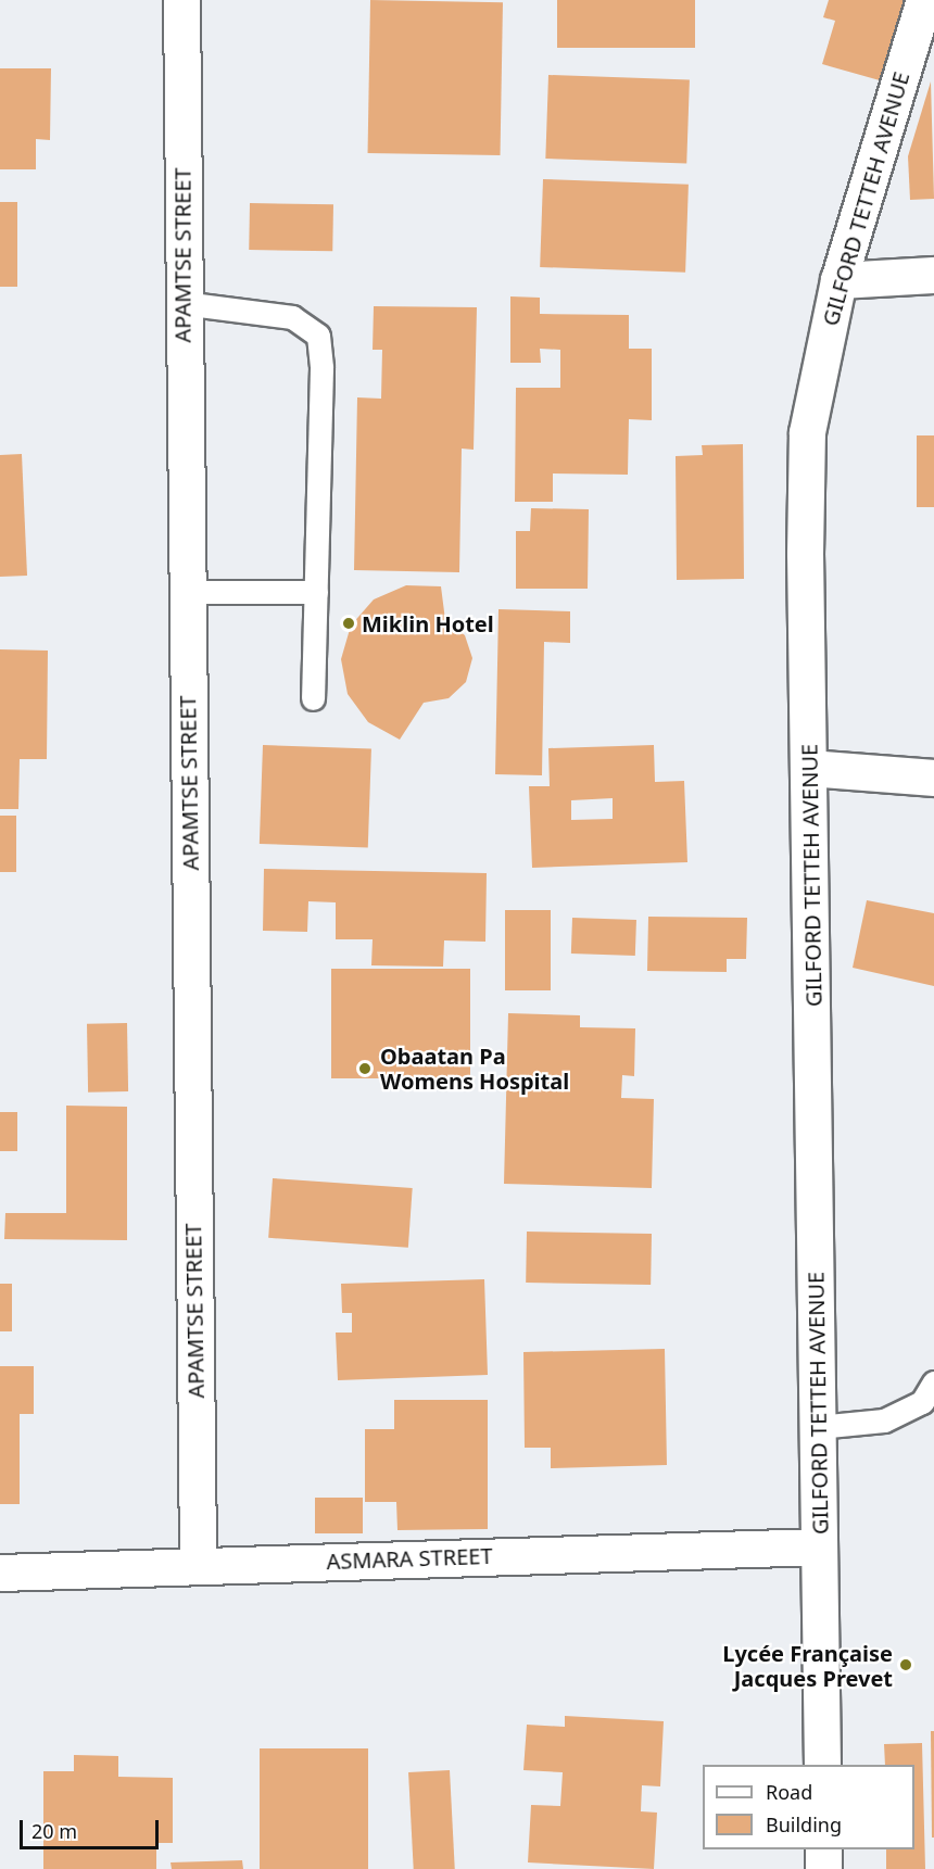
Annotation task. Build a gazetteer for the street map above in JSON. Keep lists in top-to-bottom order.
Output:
{
  "streets": {
    "street": ["GILFORD TETTEH AVENUE", "APAMTSE STREET", "ASMARA STREET"]
  },
  "crossings": [
    ["GILFORD TETTEH AVENUE", "ASMARA STREET"],
    ["APAMTSE STREET", "ASMARA STREET"]
  ],
  "places": ["Miklin Hotel", "Obaatan Pa Womens Hospital", "Lycée Française Jacques Prevet"],
  "legend": ["Road", "Building"],
  "scale_bar": "20 m"
}
